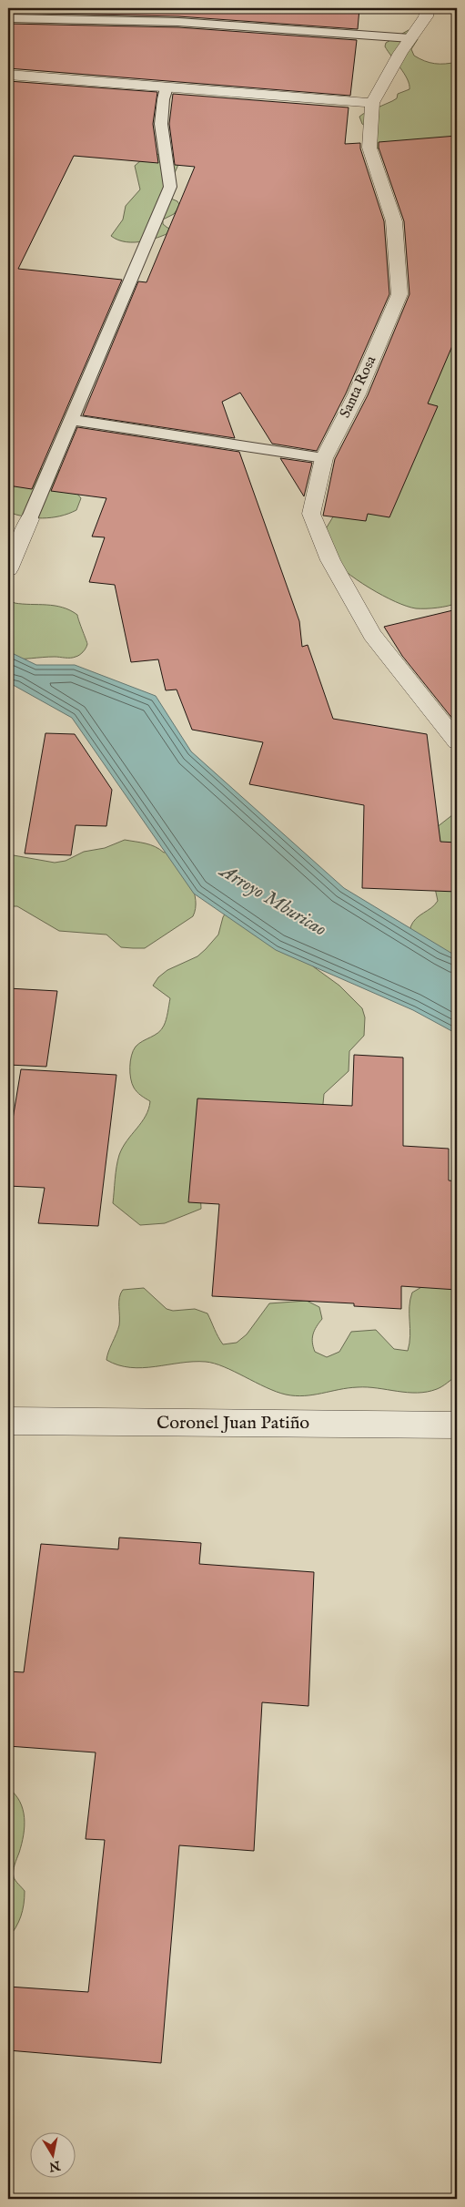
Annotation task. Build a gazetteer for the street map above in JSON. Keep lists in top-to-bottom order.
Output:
{
  "streets": {
    "street": ["Santa Rosa", "Coronel Juan Patiño"]
  },
  "water": ["Arroyo Mburicao"],
  "north": "bottom"
}
